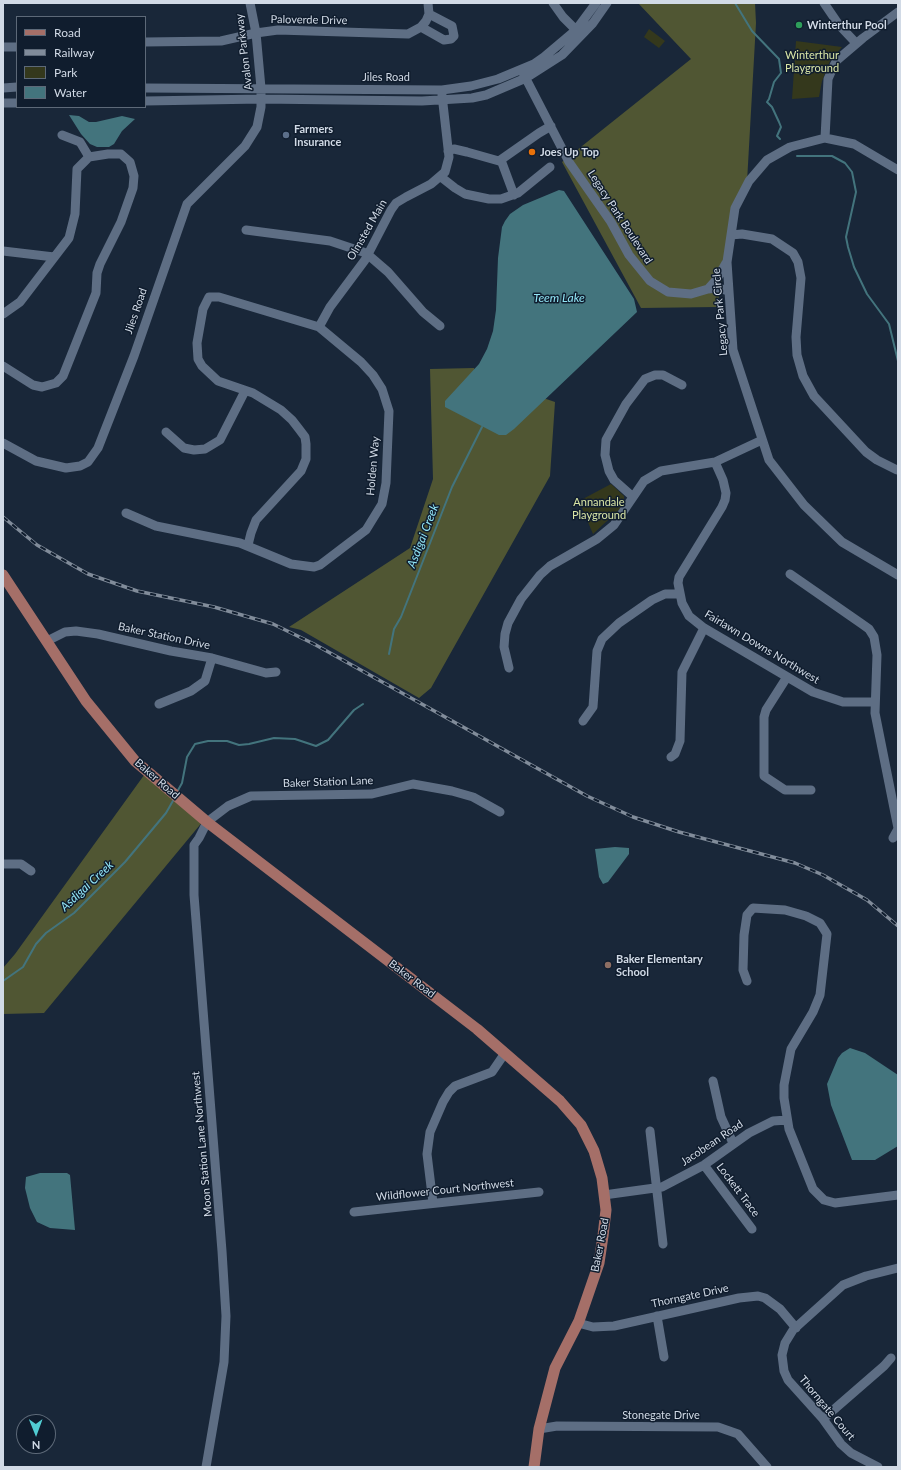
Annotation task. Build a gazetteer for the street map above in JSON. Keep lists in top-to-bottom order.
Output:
{
  "streets": {
    "main road": ["Baker Road"],
    "street": [
      "Paloverde Drive",
      "Avalon Parkway",
      "Jiles Road",
      "Legacy Park Boulevard",
      "Olmsted Main",
      "Legacy Park Circle",
      "Holden Way",
      "Baker Station Drive",
      "Fairlawn Downs Northwest",
      "Baker Station Lane",
      "Jacobean Road",
      "Moon Station Lane Northwest",
      "Wildflower Court Northwest",
      "Lockett Trace",
      "Thorngate Drive",
      "Thorngate Court",
      "Stonegate Drive"
    ]
  },
  "crossings": [
    ["Paloverde Drive", "Avalon Parkway"],
    ["Avalon Parkway", "Jiles Road"],
    ["Jiles Road", "Legacy Park Boulevard"],
    ["Legacy Park Boulevard", "Legacy Park Circle"],
    ["Olmsted Main", "Holden Way"],
    ["Baker Station Drive", "Baker Road"],
    ["Baker Road", "Baker Station Lane"],
    ["Baker Road", "Jacobean Road"],
    ["Baker Road", "Moon Station Lane Northwest"],
    ["Baker Road", "Thorngate Drive"],
    ["Baker Road", "Stonegate Drive"],
    ["Baker Station Lane", "Moon Station Lane Northwest"],
    ["Jacobean Road", "Lockett Trace"],
    ["Thorngate Drive", "Thorngate Court"]
  ],
  "water": ["Teem Lake", "Asdigai Creek"],
  "parks": ["Winterthur Playground", "Annandale Playground"],
  "places": [
    "Winterthur Pool",
    "Farmers Insurance",
    "Joes Up Top",
    "Baker Elementary School"
  ],
  "legend": [
    "Road",
    "Railway",
    "Park",
    "Water"
  ],
  "north": "bottom"
}
